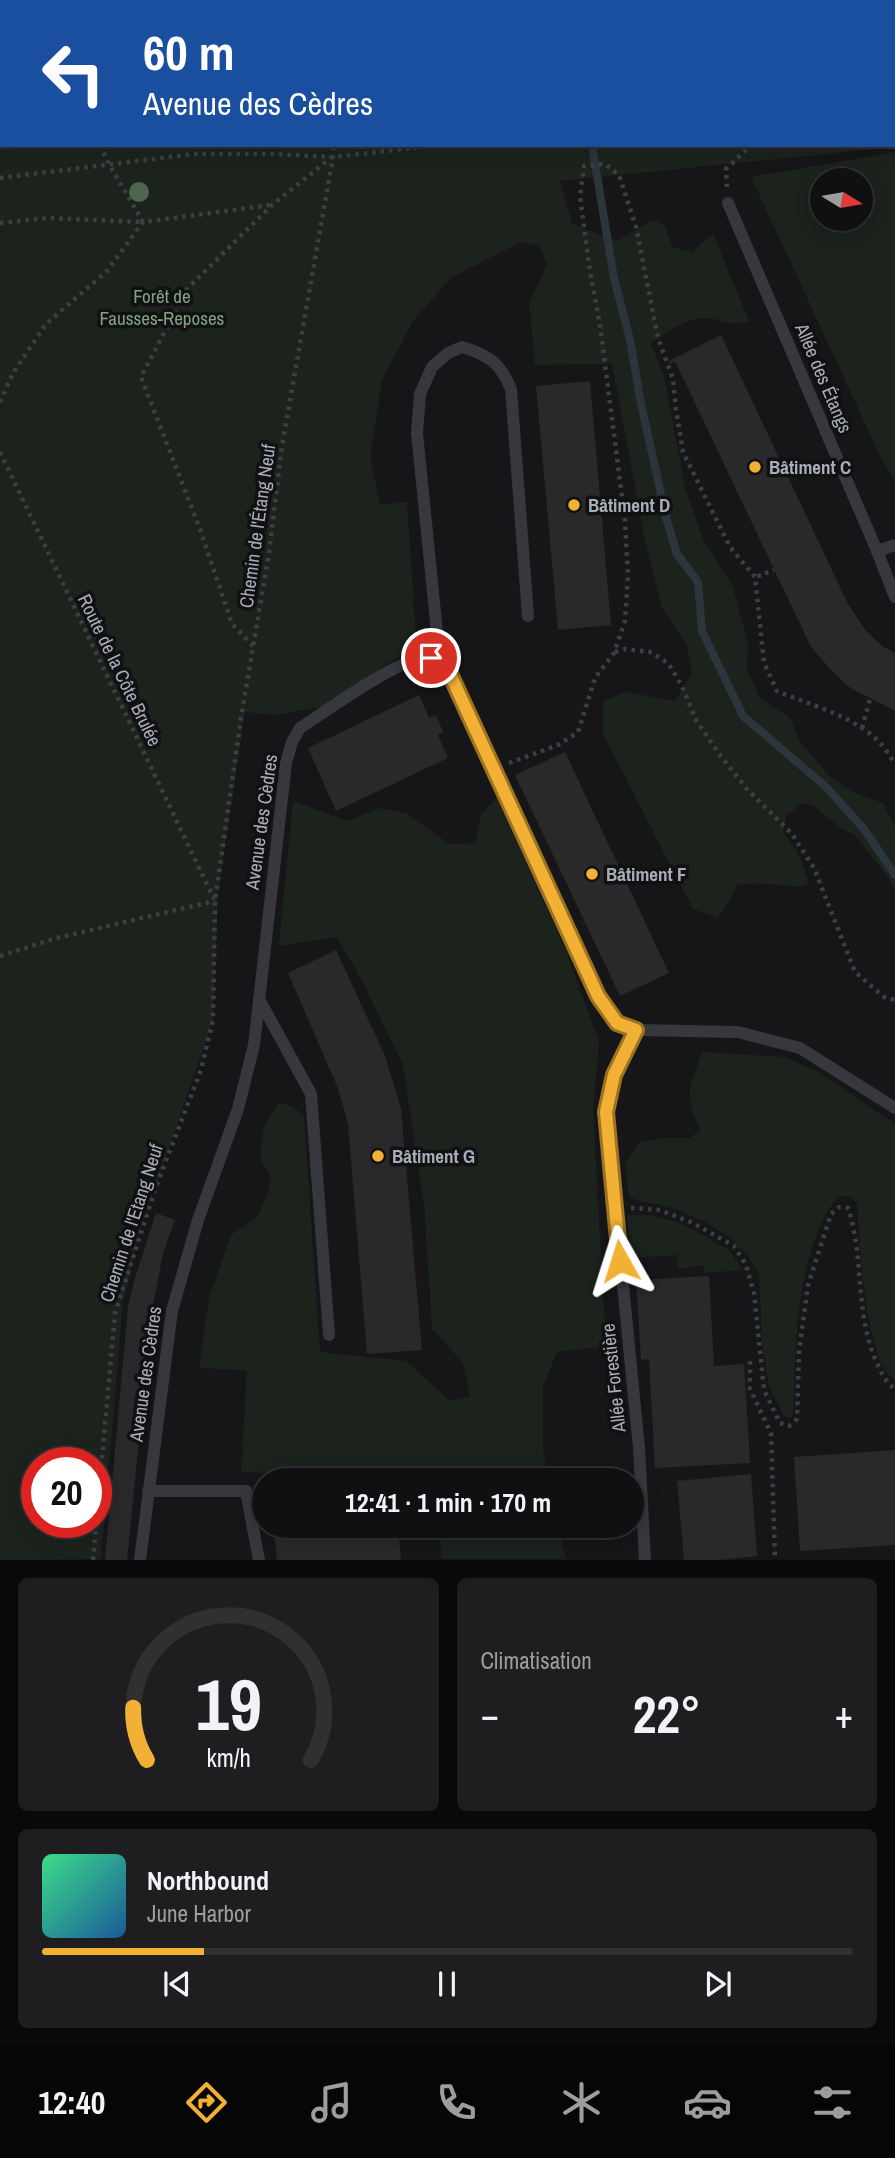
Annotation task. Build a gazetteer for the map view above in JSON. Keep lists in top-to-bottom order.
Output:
{
  "streets": {
    "lane": ["Allée des Étangs", "Avenue des Cèdres", "Allée Forestière"],
    "path": ["Chemin de l'Étang Neuf", "Route de la Côte Brulée", "Chemin de l'Etang Neuf"]
  },
  "crossings": [
    ["Chemin de l'Étang Neuf", "Route de la Côte Brulée"],
    ["Chemin de l'Étang Neuf", "Chemin de l'Etang Neuf"],
    ["Route de la Côte Brulée", "Chemin de l'Etang Neuf"]
  ],
  "parks": ["Forêt de Fausses-Reposes"],
  "places": [
    "Bâtiment C",
    "Bâtiment D",
    "Bâtiment F",
    "Bâtiment G"
  ],
  "north": "right",
  "page": {
    "turn": ["60 m", "Avenue des Cèdres"],
    "limit": "20",
    "trip": "12:41 · 1 min · 170 m",
    "tile": "Climatisation",
    "heat": ["−", "22°", "+"],
    "song": ["Northbound", "June Harbor"],
    "tabs": "12:40",
    "gauge": ["19", "km/h"]
  }
}
